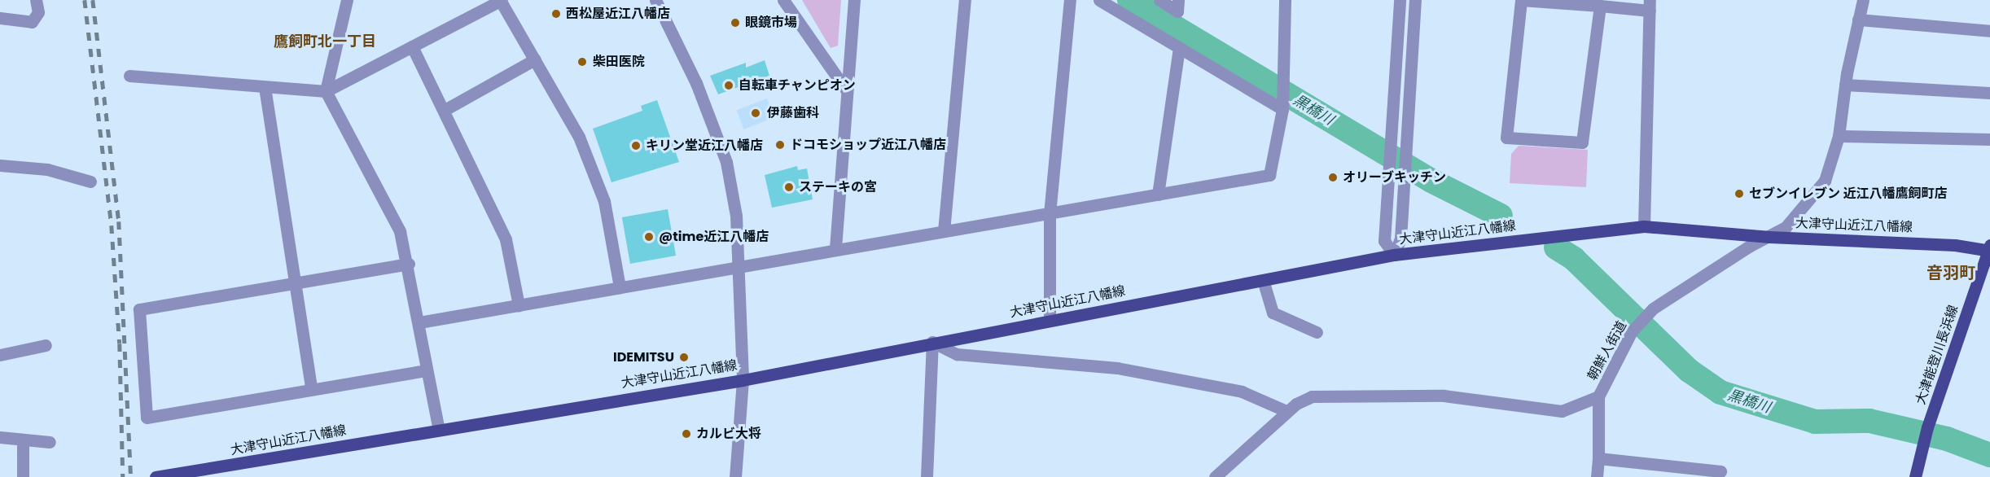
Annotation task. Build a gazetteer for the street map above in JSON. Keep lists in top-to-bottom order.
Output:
{
  "streets": {
    "main road": ["大津守山近江八幡線", "大津能登川長浜線"],
    "street": ["朝鮮人街道"]
  },
  "crossings": [
    ["大津守山近江八幡線", "朝鮮人街道"],
    ["大津守山近江八幡線", "大津能登川長浜線"]
  ],
  "districts": ["鷹飼町北一丁目", "音羽町"],
  "water": ["黒橋川"],
  "places": [
    "西松屋近江八幡店",
    "眼鏡市場",
    "柴田医院",
    "自転車チャンピオン",
    "伊藤歯科",
    "ドコモショップ近江八幡店",
    "キリン堂近江八幡店",
    "オリーブキッチン",
    "ステーキの宮",
    "セブンイレブン 近江八幡鷹飼町店",
    "@time近江八幡店",
    "IDEMITSU",
    "カルビ大将"
  ]
}
